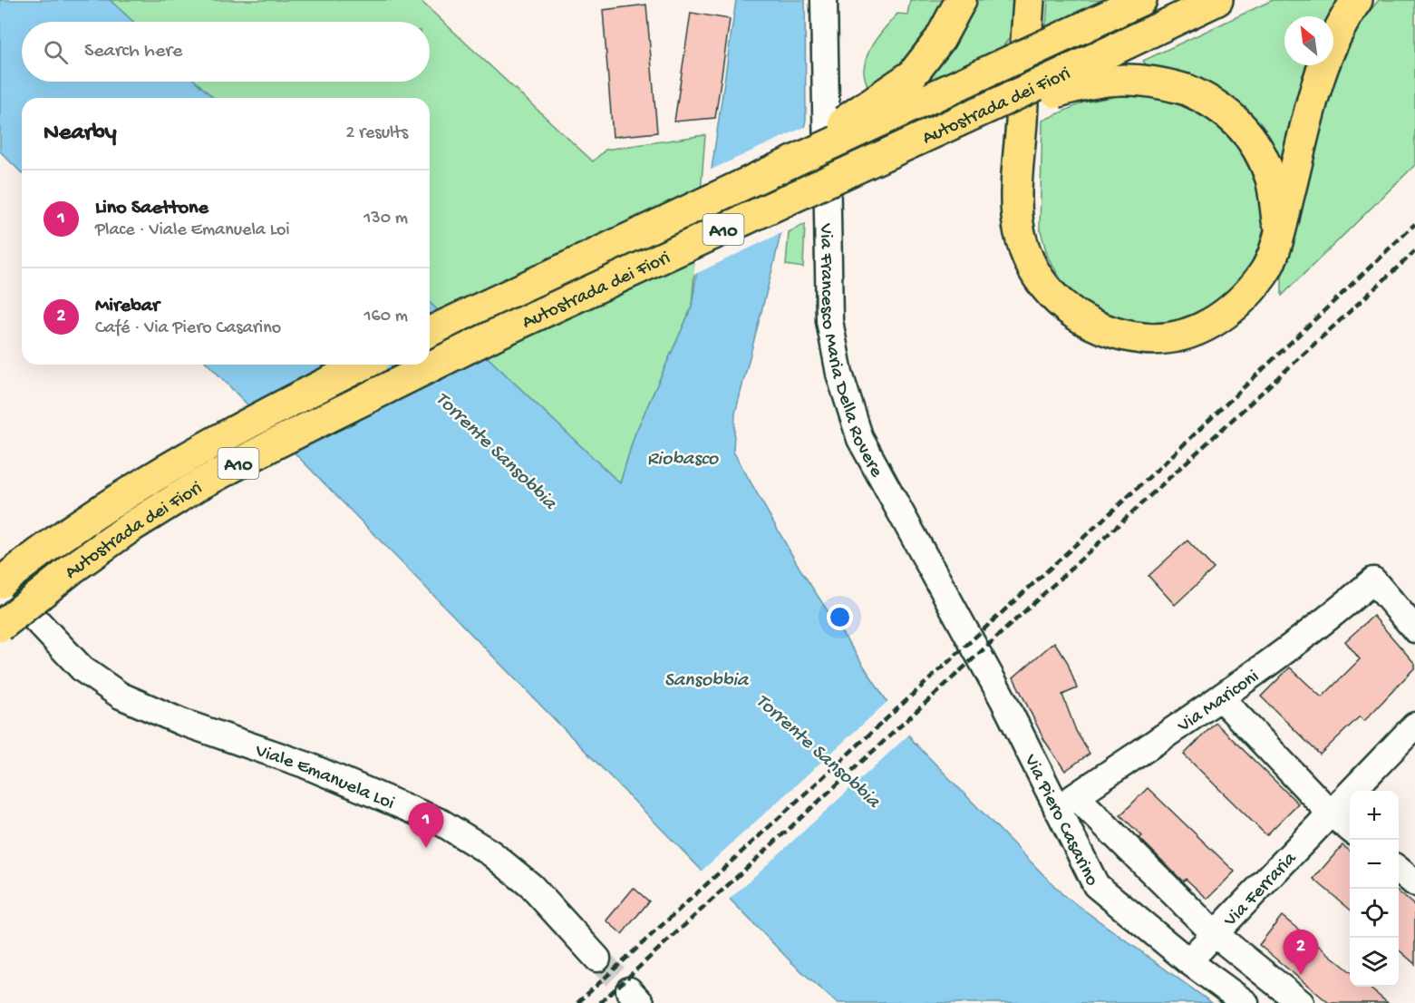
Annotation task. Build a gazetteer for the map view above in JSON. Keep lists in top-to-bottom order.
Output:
{
  "streets": {
    "highway": ["Autostrada dei Fiori", "A10"],
    "street": [
      "Via Francesco Maria Della Rovere",
      "Via Mariconi",
      "Viale Emanuela Loi",
      "Via Piero Casarino",
      "Via Ferraria"
    ]
  },
  "crossings": [
    ["Via Francesco Maria Della Rovere", "Via Piero Casarino"],
    ["Via Mariconi", "Via Piero Casarino"],
    ["Via Piero Casarino", "Via Ferraria"]
  ],
  "water": ["Torrente Sansobbia", "Riobasco", "Sansobbia"],
  "north": "top left",
  "page": {
    "search": "Search here",
    "heading": ["Nearby", "2 results"],
    "list": [
      {
        "mark": "1",
        "name": "Lino Saettone",
        "note": "Place · Viale Emanuela Loi",
        "value": "130 m"
      },
      {
        "mark": "2",
        "name": "Mirebar",
        "note": "Café · Via Piero Casarino",
        "value": "160 m"
      }
    ],
    "map_buttons": ["+", "−"],
    "pins": ["1", "2"]
  }
}
